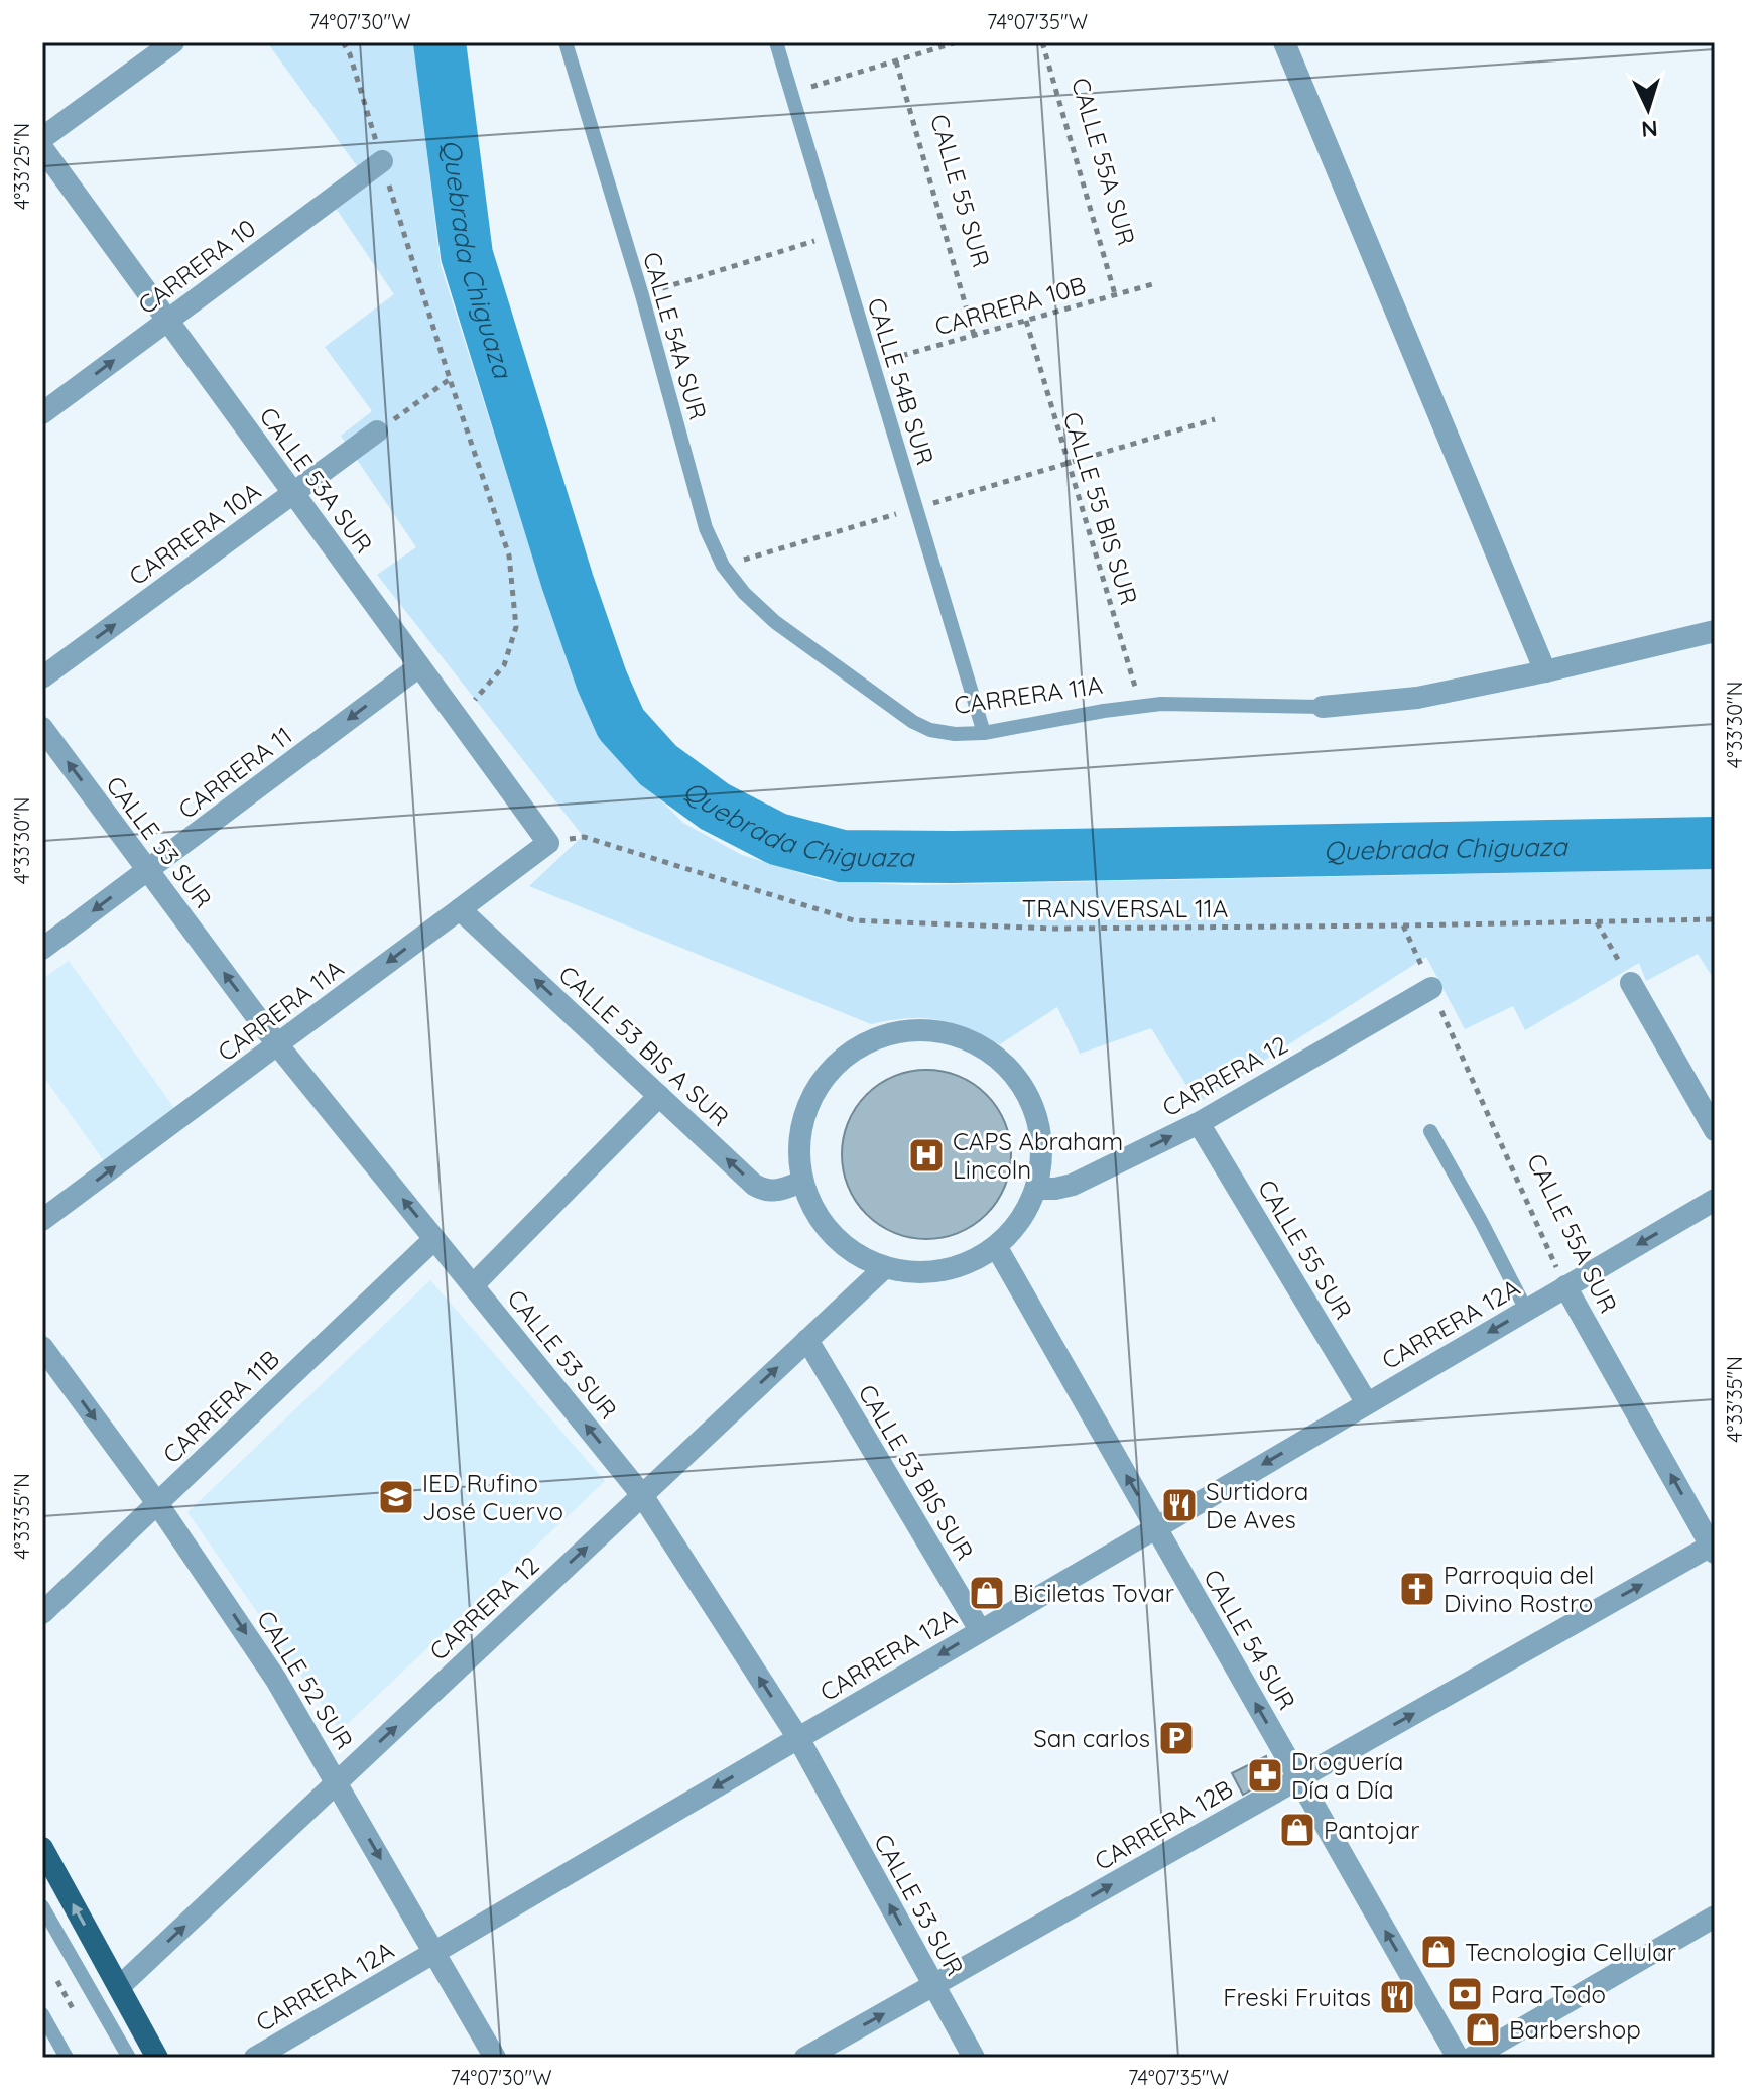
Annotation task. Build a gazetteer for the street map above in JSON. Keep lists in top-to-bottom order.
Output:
{
  "streets": {
    "street": [
      "CALLE 55A SUR",
      "CALLE 55 SUR",
      "CARRERA 10",
      "CALLE 53A SUR",
      "CARRERA 10A",
      "CARRERA 11A",
      "CARRERA 11",
      "CALLE 53 SUR",
      "CALLE 53 BIS A SUR",
      "CARRERA 12",
      "CARRERA 12A",
      "CARRERA 11B",
      "CALLE 53 BIS SUR",
      "CALLE 54 SUR",
      "CALLE 52 SUR",
      "CARRERA 12B"
    ],
    "lane": ["CALLE 54A SUR", "CALLE 54B SUR"],
    "path": ["CARRERA 10B", "CALLE 55 BIS SUR", "TRANSVERSAL 11A"]
  },
  "crossings": [
    ["CALLE 55A SUR", "CARRERA 10B"],
    ["CALLE 55A SUR", "TRANSVERSAL 11A"],
    ["CALLE 55A SUR", "CARRERA 12"],
    ["CALLE 55A SUR", "CARRERA 12A"],
    ["CALLE 55A SUR", "CARRERA 12B"],
    ["CALLE 55 SUR", "CARRERA 10B"],
    ["CALLE 55 SUR", "CARRERA 12"],
    ["CALLE 55 SUR", "CARRERA 12A"],
    ["CARRERA 10", "CALLE 53A SUR"],
    ["CARRERA 10B", "CALLE 54B SUR"],
    ["CARRERA 10B", "CALLE 55 BIS SUR"],
    ["CALLE 54A SUR", "CARRERA 11A"],
    ["CALLE 54B SUR", "CARRERA 11A"],
    ["CALLE 53A SUR", "CARRERA 10A"],
    ["CALLE 53A SUR", "CARRERA 11A"],
    ["CALLE 53A SUR", "CARRERA 11"],
    ["CALLE 53A SUR", "TRANSVERSAL 11A"],
    ["CALLE 55 BIS SUR", "CARRERA 11A"],
    ["CARRERA 11A", "CALLE 53 SUR"],
    ["CARRERA 11A", "TRANSVERSAL 11A"],
    ["CARRERA 11A", "CALLE 53 BIS A SUR"],
    ["CARRERA 11", "CALLE 53 SUR"],
    ["CALLE 53 SUR", "CARRERA 12"],
    ["CALLE 53 SUR", "CARRERA 12A"],
    ["CALLE 53 SUR", "CARRERA 11B"],
    ["CALLE 53 SUR", "CARRERA 12B"],
    ["CALLE 53 BIS A SUR", "CARRERA 12"],
    ["CALLE 53 BIS A SUR", "CALLE 54 SUR"],
    ["CARRERA 12", "CALLE 53 BIS SUR"],
    ["CARRERA 12", "CALLE 54 SUR"],
    ["CARRERA 12", "CALLE 52 SUR"],
    ["CARRERA 12A", "CALLE 53 BIS SUR"],
    ["CARRERA 12A", "CALLE 54 SUR"],
    ["CARRERA 12A", "CALLE 52 SUR"],
    ["CARRERA 11B", "CALLE 52 SUR"],
    ["CALLE 54 SUR", "CARRERA 12B"]
  ],
  "one_way": [
    "CARRERA 10",
    "CARRERA 10A",
    "CARRERA 11",
    "CALLE 53 SUR",
    "CALLE 53 BIS A SUR",
    "CARRERA 12",
    "CARRERA 12A",
    "CALLE 54 SUR",
    "CALLE 52 SUR",
    "CARRERA 12B"
  ],
  "water": ["Quebrada Chiguaza"],
  "places": {
    "hospital": ["CAPS Abraham Lincoln"],
    "school or university": ["IED Rufino José Cuervo"],
    "restaurant": ["Surtidora De Aves", "Freski Fruitas"],
    "church": ["Parroquia del Divino Rostro"],
    "shop": [
      "Biciletas Tovar",
      "Pantojar",
      "Tecnologia Cellular",
      "Barbershop"
    ],
    "parking": ["San carlos"],
    "pharmacy": ["Droguería Día a Día"],
    "bank": ["Para Todo"]
  },
  "north": "bottom",
  "coordinates": [
    "74°07'30\"W",
    "74°07'35\"W",
    "4°33'25\"N",
    "4°33'30\"N",
    "4°33'35\"N"
  ]
}
